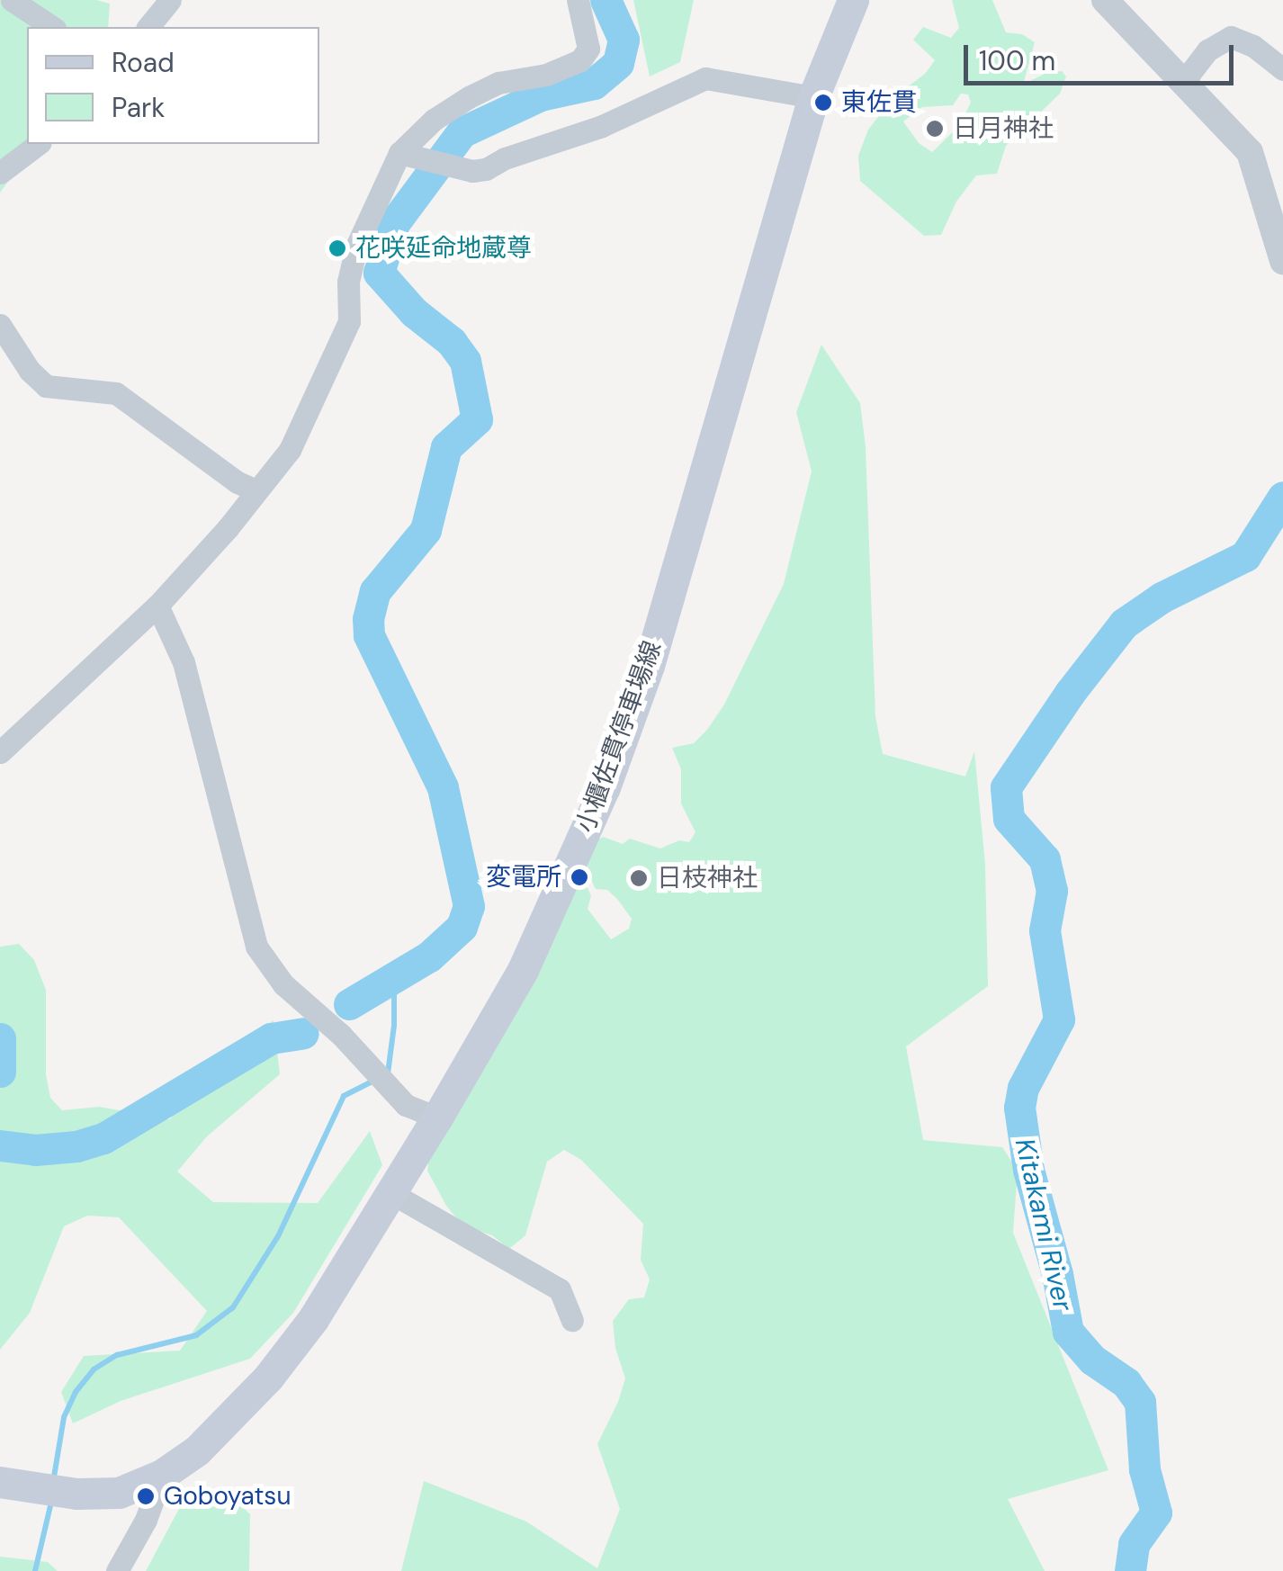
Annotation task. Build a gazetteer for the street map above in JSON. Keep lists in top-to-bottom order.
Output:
{
  "streets": {
    "main road": ["小櫃佐貫停車場線"]
  },
  "water": ["Kitakami River"],
  "places": [
    "東佐貫",
    "日月神社",
    "花咲延命地蔵尊",
    "変電所",
    "日枝神社",
    "Goboyatsu"
  ],
  "legend": ["Road", "Park"],
  "scale_bar": "100 m"
}
